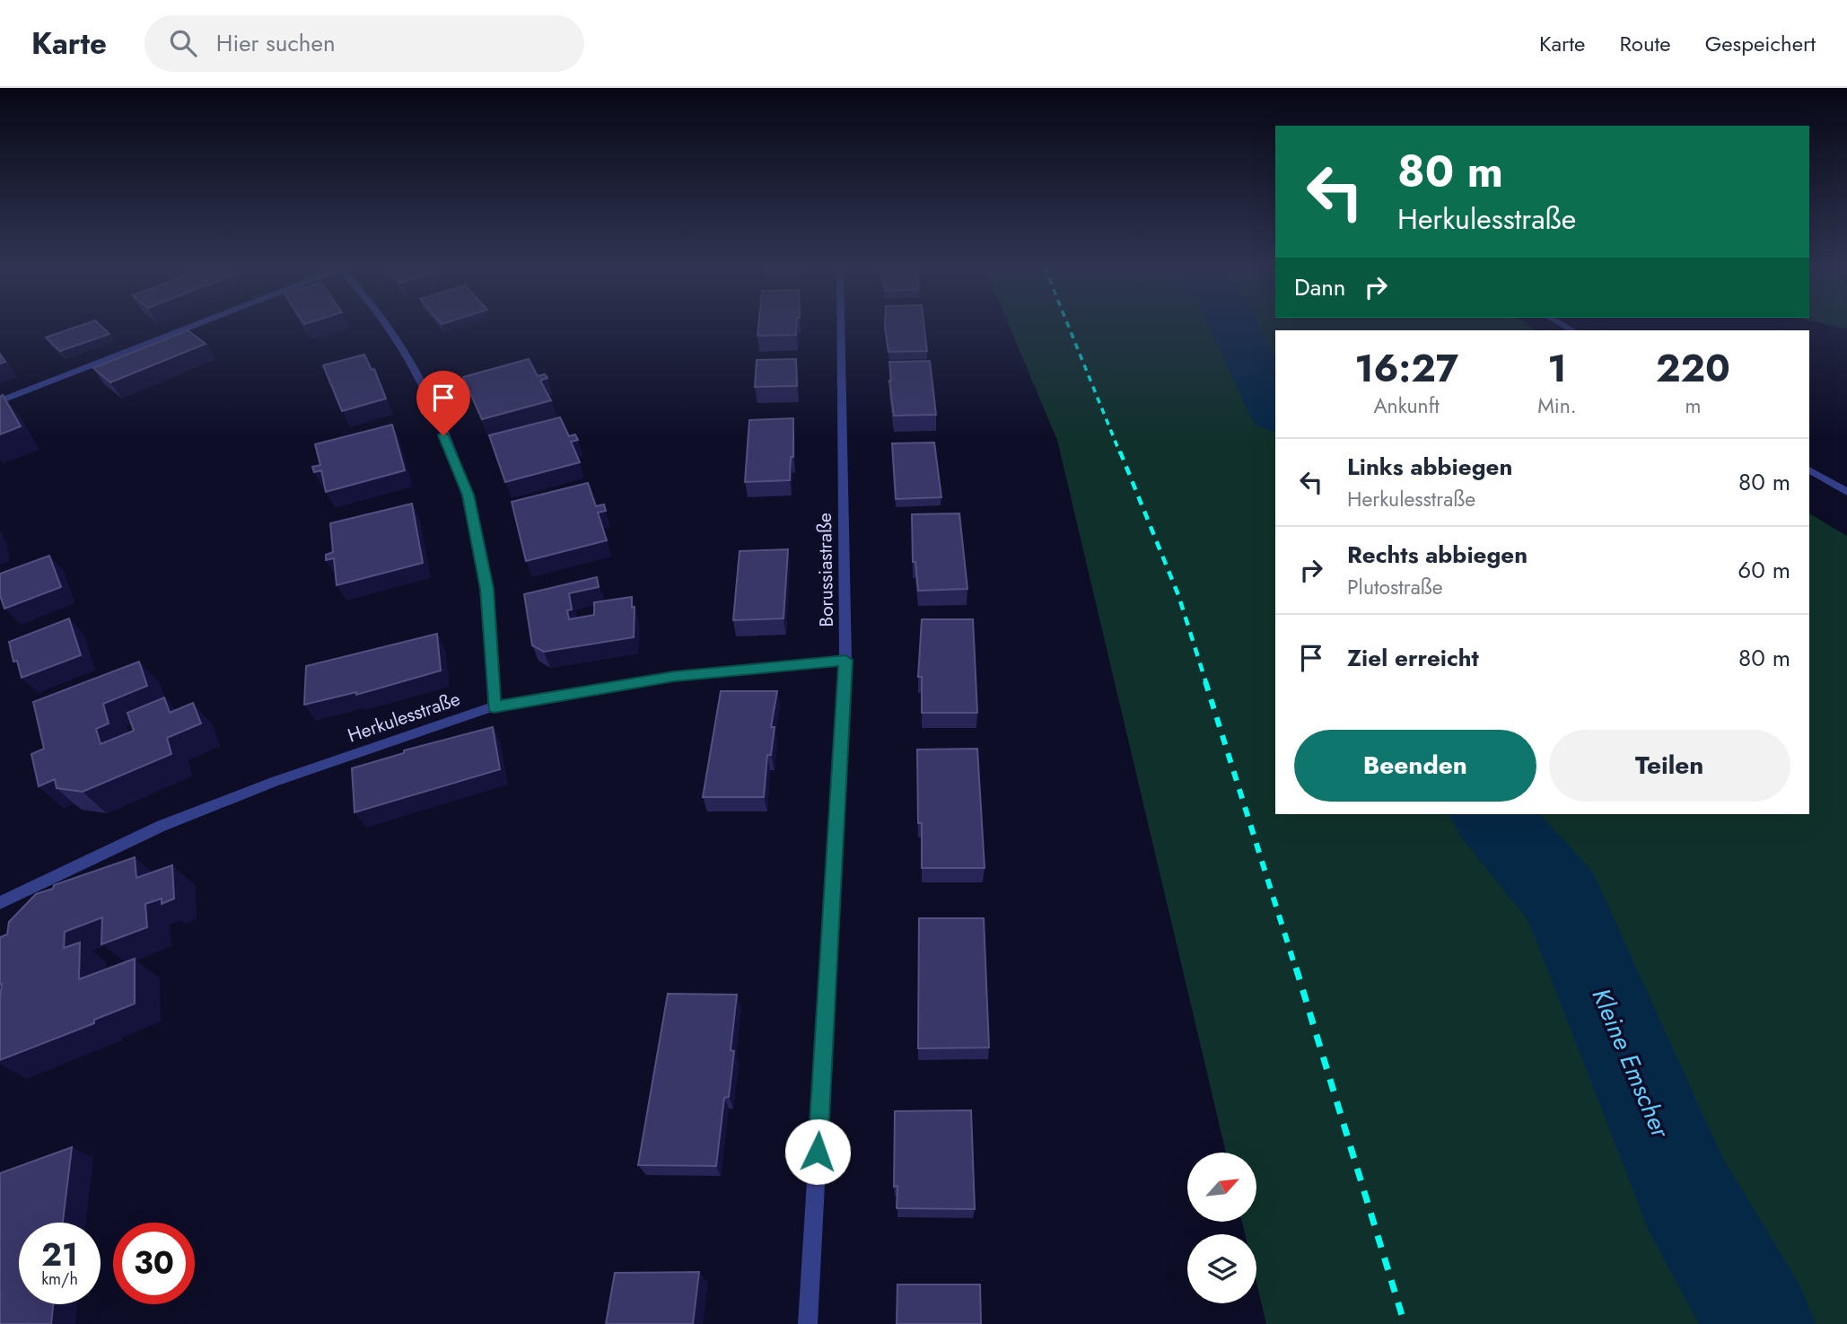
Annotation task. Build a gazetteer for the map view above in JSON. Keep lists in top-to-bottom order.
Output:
{
  "streets": {
    "street": ["Borussiastraße", "Herkulesstraße"]
  },
  "crossings": [
    ["Borussiastraße", "Herkulesstraße"]
  ],
  "water": ["Kleine Emscher"],
  "north": "top right",
  "page": {
    "header": "Karte",
    "search": "Hier suchen",
    "nav": ["Karte", "Route", "Gespeichert"],
    "turn": ["80 m", "Herkulesstraße"],
    "then": "Dann",
    "eta": [
      "16:27",
      "Ankunft",
      "1",
      "Min.",
      "220",
      "m"
    ],
    "list": [
      {
        "name": "Links abbiegen",
        "note": "Herkulesstraße",
        "value": "80 m"
      },
      {
        "name": "Rechts abbiegen",
        "note": "Plutostraße",
        "value": "60 m"
      },
      {
        "name": "Ziel erreicht",
        "value": "80 m"
      }
    ],
    "buttons": ["Beenden", "Teilen"],
    "speed": "21 km/h",
    "limit": "30"
  }
}
